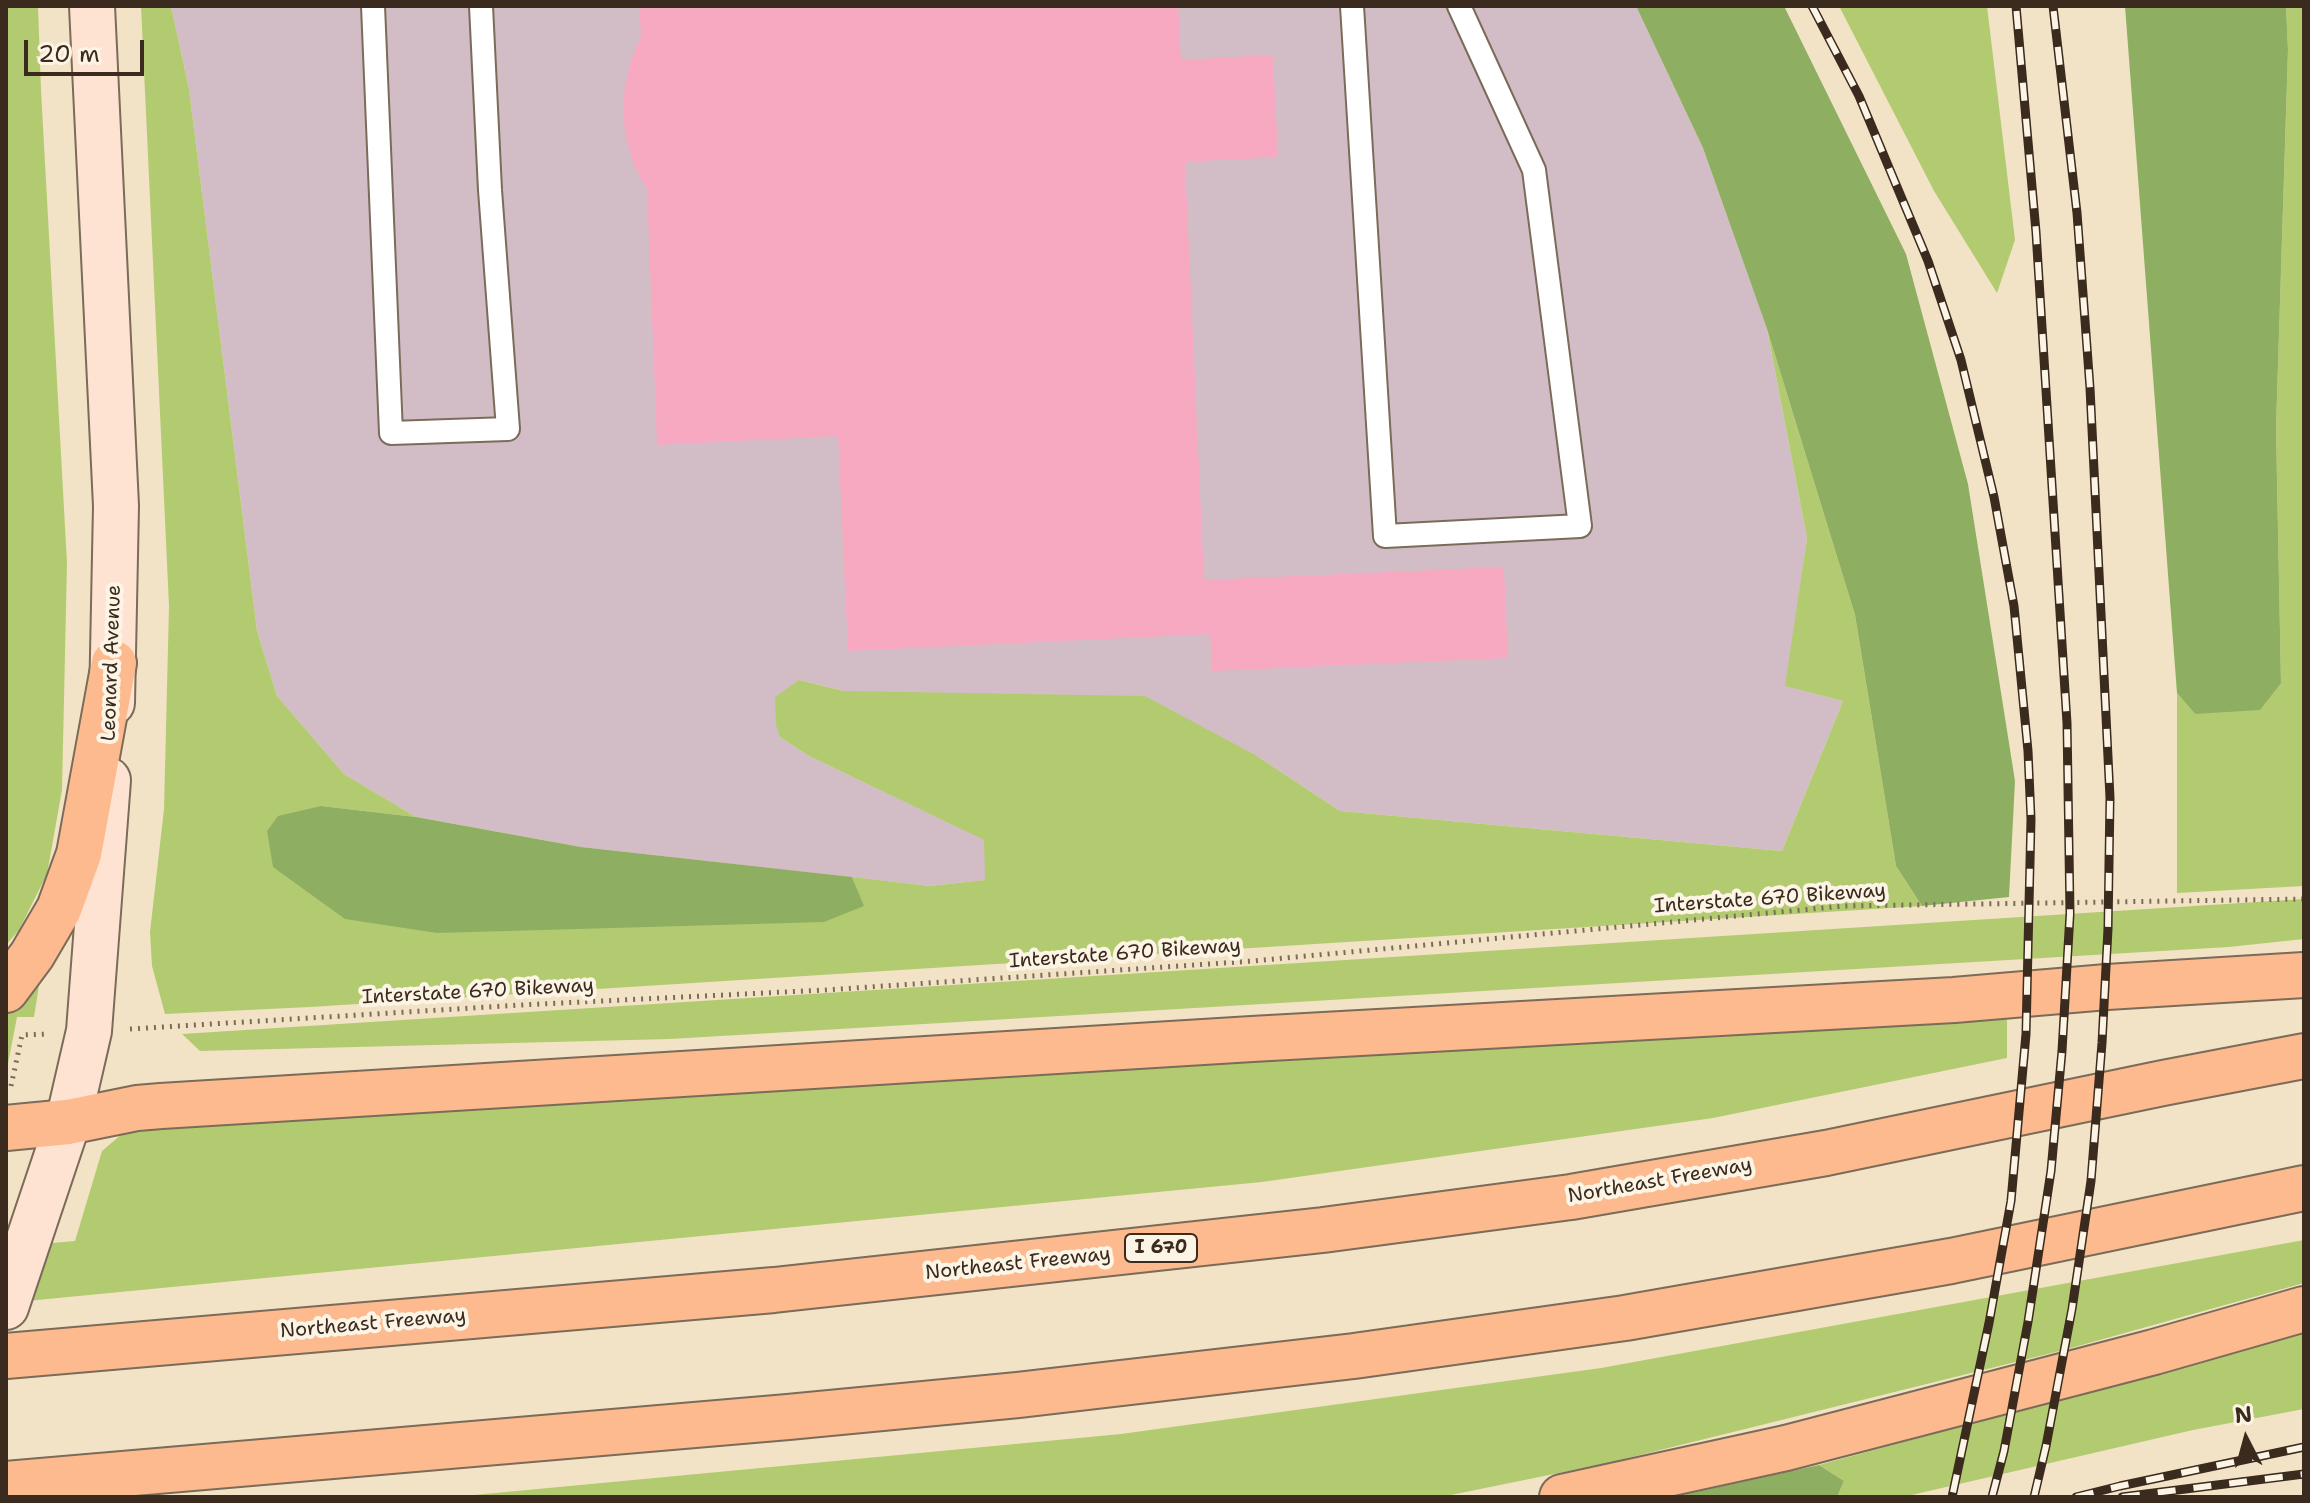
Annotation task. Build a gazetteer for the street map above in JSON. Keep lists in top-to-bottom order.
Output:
{
  "streets": {
    "highway": ["Northeast Freeway", "I 670"],
    "main road": ["Leonard Avenue"],
    "path": ["Interstate 670 Bikeway"]
  },
  "crossings": [
    ["Leonard Avenue", "Interstate 670 Bikeway"]
  ],
  "scale_bar": "20 m",
  "north": "top"
}
